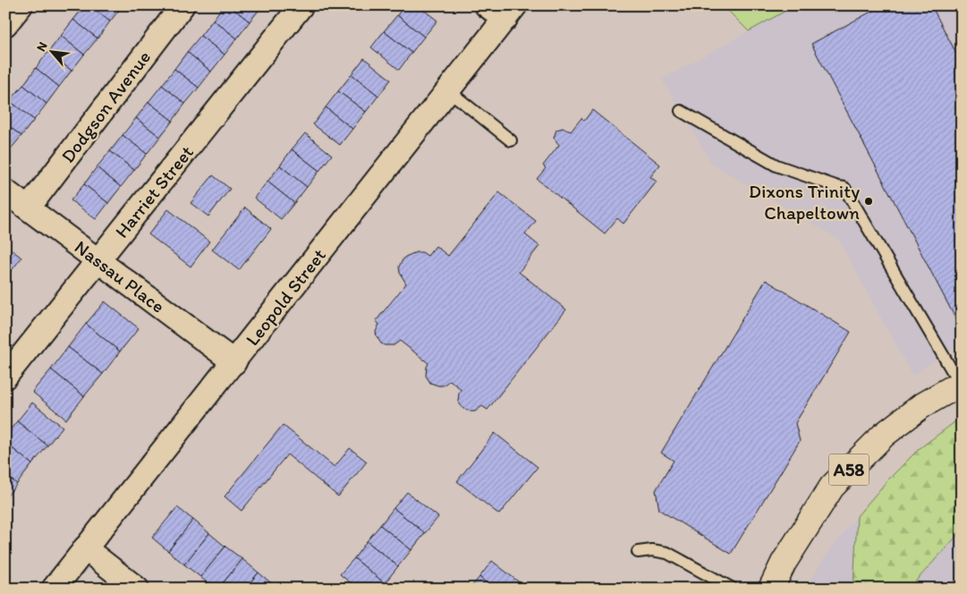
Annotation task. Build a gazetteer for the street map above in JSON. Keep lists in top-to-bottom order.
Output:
{
  "streets": {
    "main road": ["A58"],
    "street": [
      "Dodgson Avenue",
      "Harriet Street",
      "Nassau Place",
      "Leopold Street"
    ]
  },
  "crossings": [
    ["Dodgson Avenue", "Nassau Place"],
    ["Harriet Street", "Nassau Place"],
    ["Nassau Place", "Leopold Street"]
  ],
  "places": ["Dixons Trinity Chapeltown"],
  "north": "top left"
}
